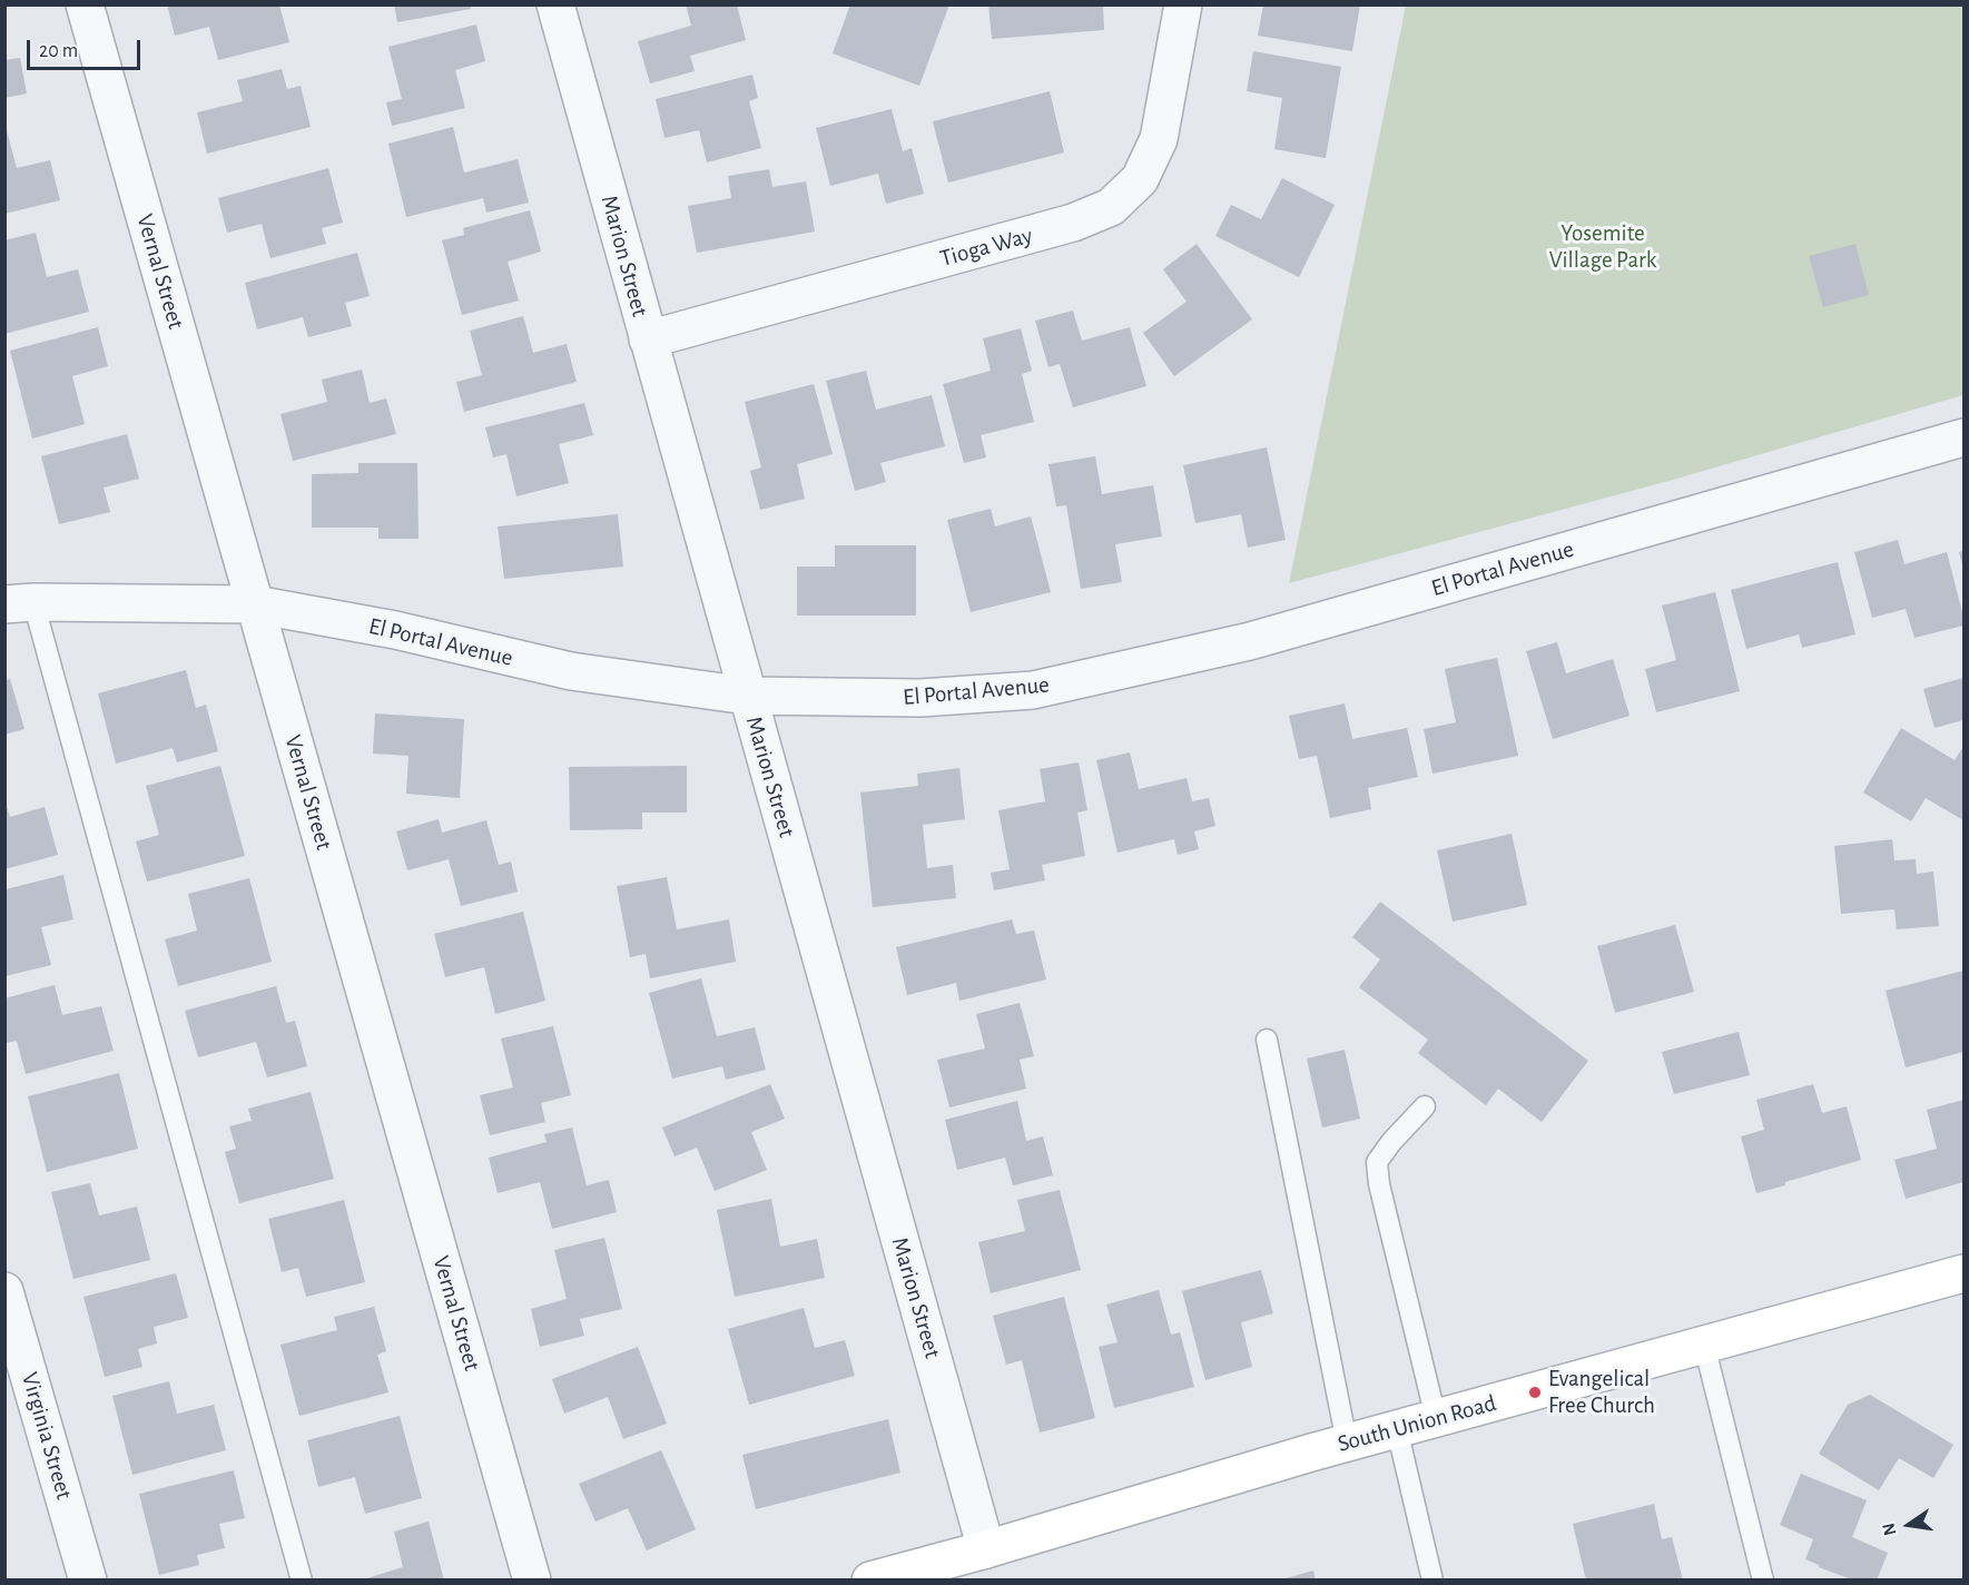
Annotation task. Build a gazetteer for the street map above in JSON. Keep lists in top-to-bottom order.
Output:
{
  "streets": {
    "street": [
      "Tioga Way",
      "Marion Street",
      "Vernal Street",
      "El Portal Avenue",
      "South Union Road",
      "Virginia Street"
    ]
  },
  "crossings": [
    ["Tioga Way", "Marion Street"],
    ["Marion Street", "El Portal Avenue"],
    ["Marion Street", "South Union Road"],
    ["Vernal Street", "El Portal Avenue"]
  ],
  "parks": ["Yosemite Village Park"],
  "places": ["Evangelical Free Church"],
  "scale_bar": "20 m",
  "north": "left"
}
